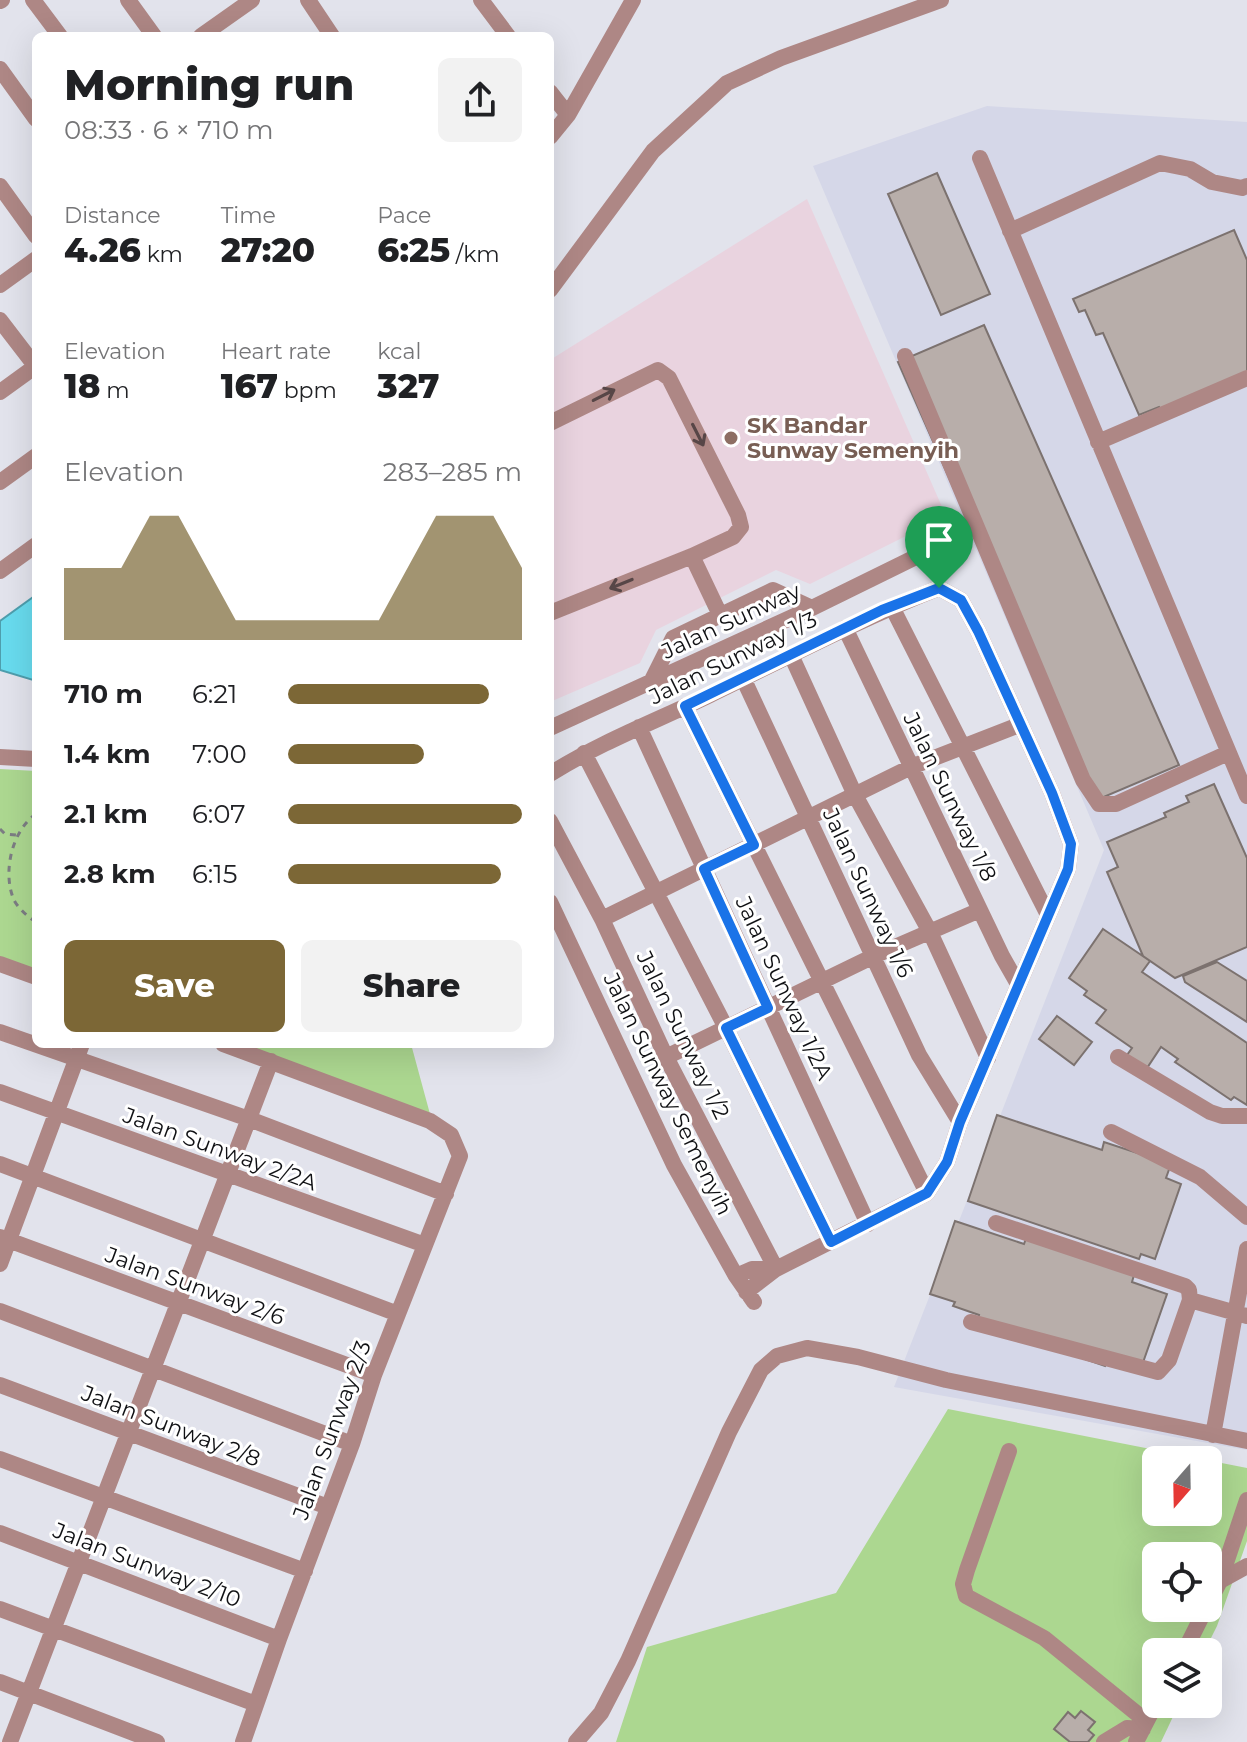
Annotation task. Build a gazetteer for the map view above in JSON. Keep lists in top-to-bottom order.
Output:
{
  "streets": {
    "street": [
      "Jalan Sunway",
      "Jalan Sunway 1/3",
      "Jalan Sunway 1/8",
      "Jalan Sunway 1/6",
      "Jalan Sunway 1/2A",
      "Jalan Sunway 1/2",
      "Jalan Sunway Semenyih",
      "Jalan Sunway 2/2A",
      "Jalan Sunway 2/6",
      "Jalan Sunway 2/8",
      "Jalan Sunway 2/3",
      "Jalan Sunway 2/10"
    ]
  },
  "crossings": [
    ["Jalan Sunway 1/3", "Jalan Sunway 1/8"],
    ["Jalan Sunway 1/3", "Jalan Sunway 1/6"],
    ["Jalan Sunway 1/3", "Jalan Sunway 1/2A"],
    ["Jalan Sunway 1/2", "Jalan Sunway Semenyih"],
    ["Jalan Sunway 2/2A", "Jalan Sunway 2/3"],
    ["Jalan Sunway 2/6", "Jalan Sunway 2/3"],
    ["Jalan Sunway 2/8", "Jalan Sunway 2/3"],
    ["Jalan Sunway 2/3", "Jalan Sunway 2/10"]
  ],
  "places": ["SK Bandar Sunway Semenyih"],
  "north": "bottom",
  "page": {
    "heading": ["Morning run", "08:33 · 6 × 710 m"],
    "stats": [
      ["Distance", "4.26 km"],
      ["Time", "27:20"],
      ["Pace", "6:25 /km"],
      ["Elevation", "18 m"],
      ["Heart rate", "167 bpm"],
      ["kcal", "327"]
    ],
    "chart": ["Elevation", "283–285 m"],
    "list": [
      {
        "name": "710 m",
        "note": "6:21"
      },
      {
        "name": "1.4 km",
        "note": "7:00"
      },
      {
        "name": "2.1 km",
        "note": "6:07"
      },
      {
        "name": "2.8 km",
        "note": "6:15"
      }
    ],
    "buttons": ["Save", "Share"]
  }
}
